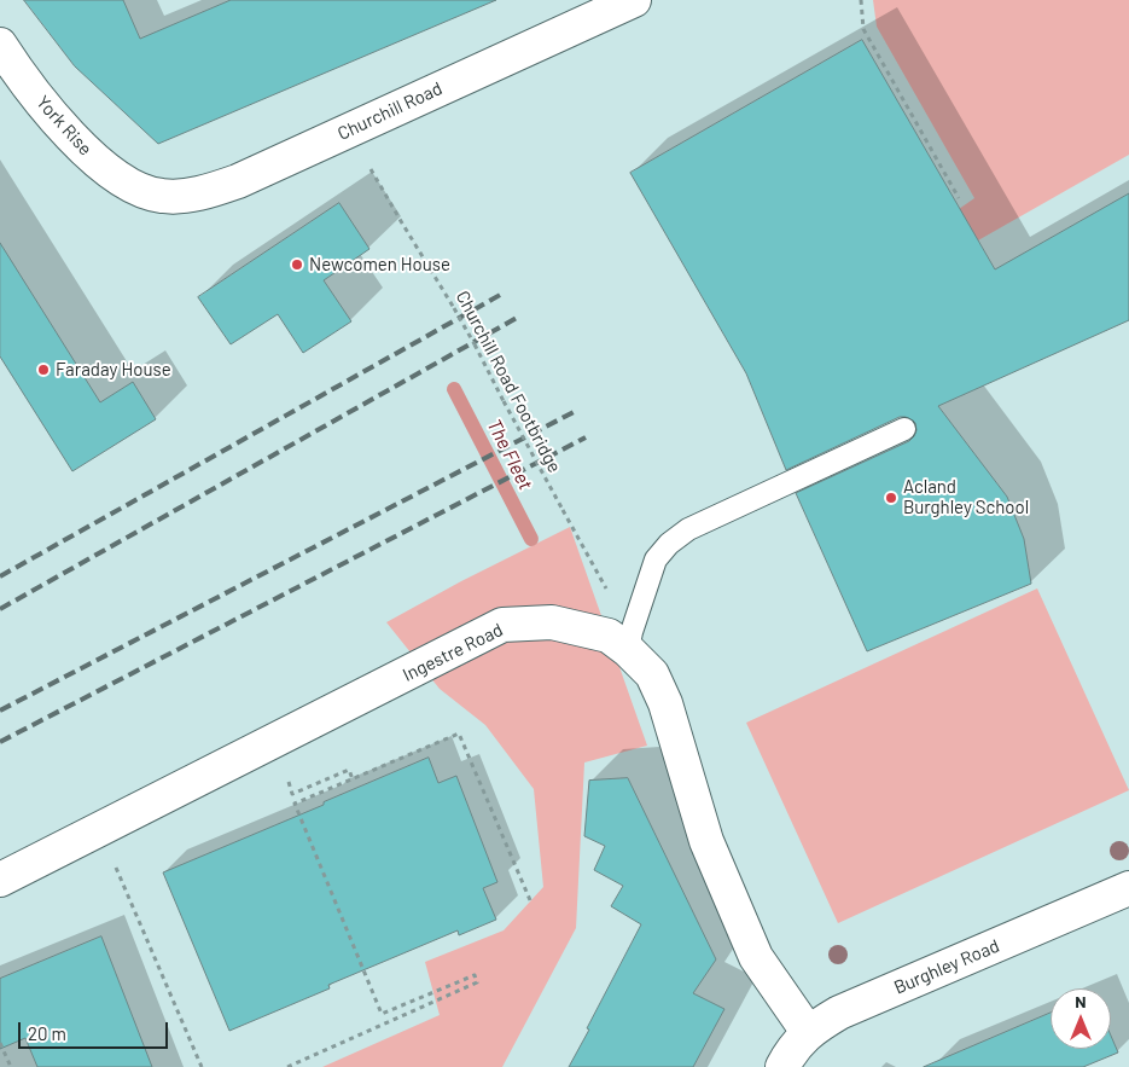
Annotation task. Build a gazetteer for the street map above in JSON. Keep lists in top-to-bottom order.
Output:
{
  "streets": {
    "street": [
      "Churchill Road",
      "York Rise",
      "Ingestre Road",
      "Burghley Road"
    ],
    "path": ["Churchill Road Footbridge"]
  },
  "crossings": [
    ["Churchill Road", "York Rise"],
    ["Churchill Road", "Churchill Road Footbridge"],
    ["Churchill Road Footbridge", "Ingestre Road"],
    ["Ingestre Road", "Burghley Road"]
  ],
  "water": ["The Fleet"],
  "places": ["Newcomen House", "Faraday House", "Acland Burghley School"],
  "scale_bar": "20 m",
  "north": "top"
}
